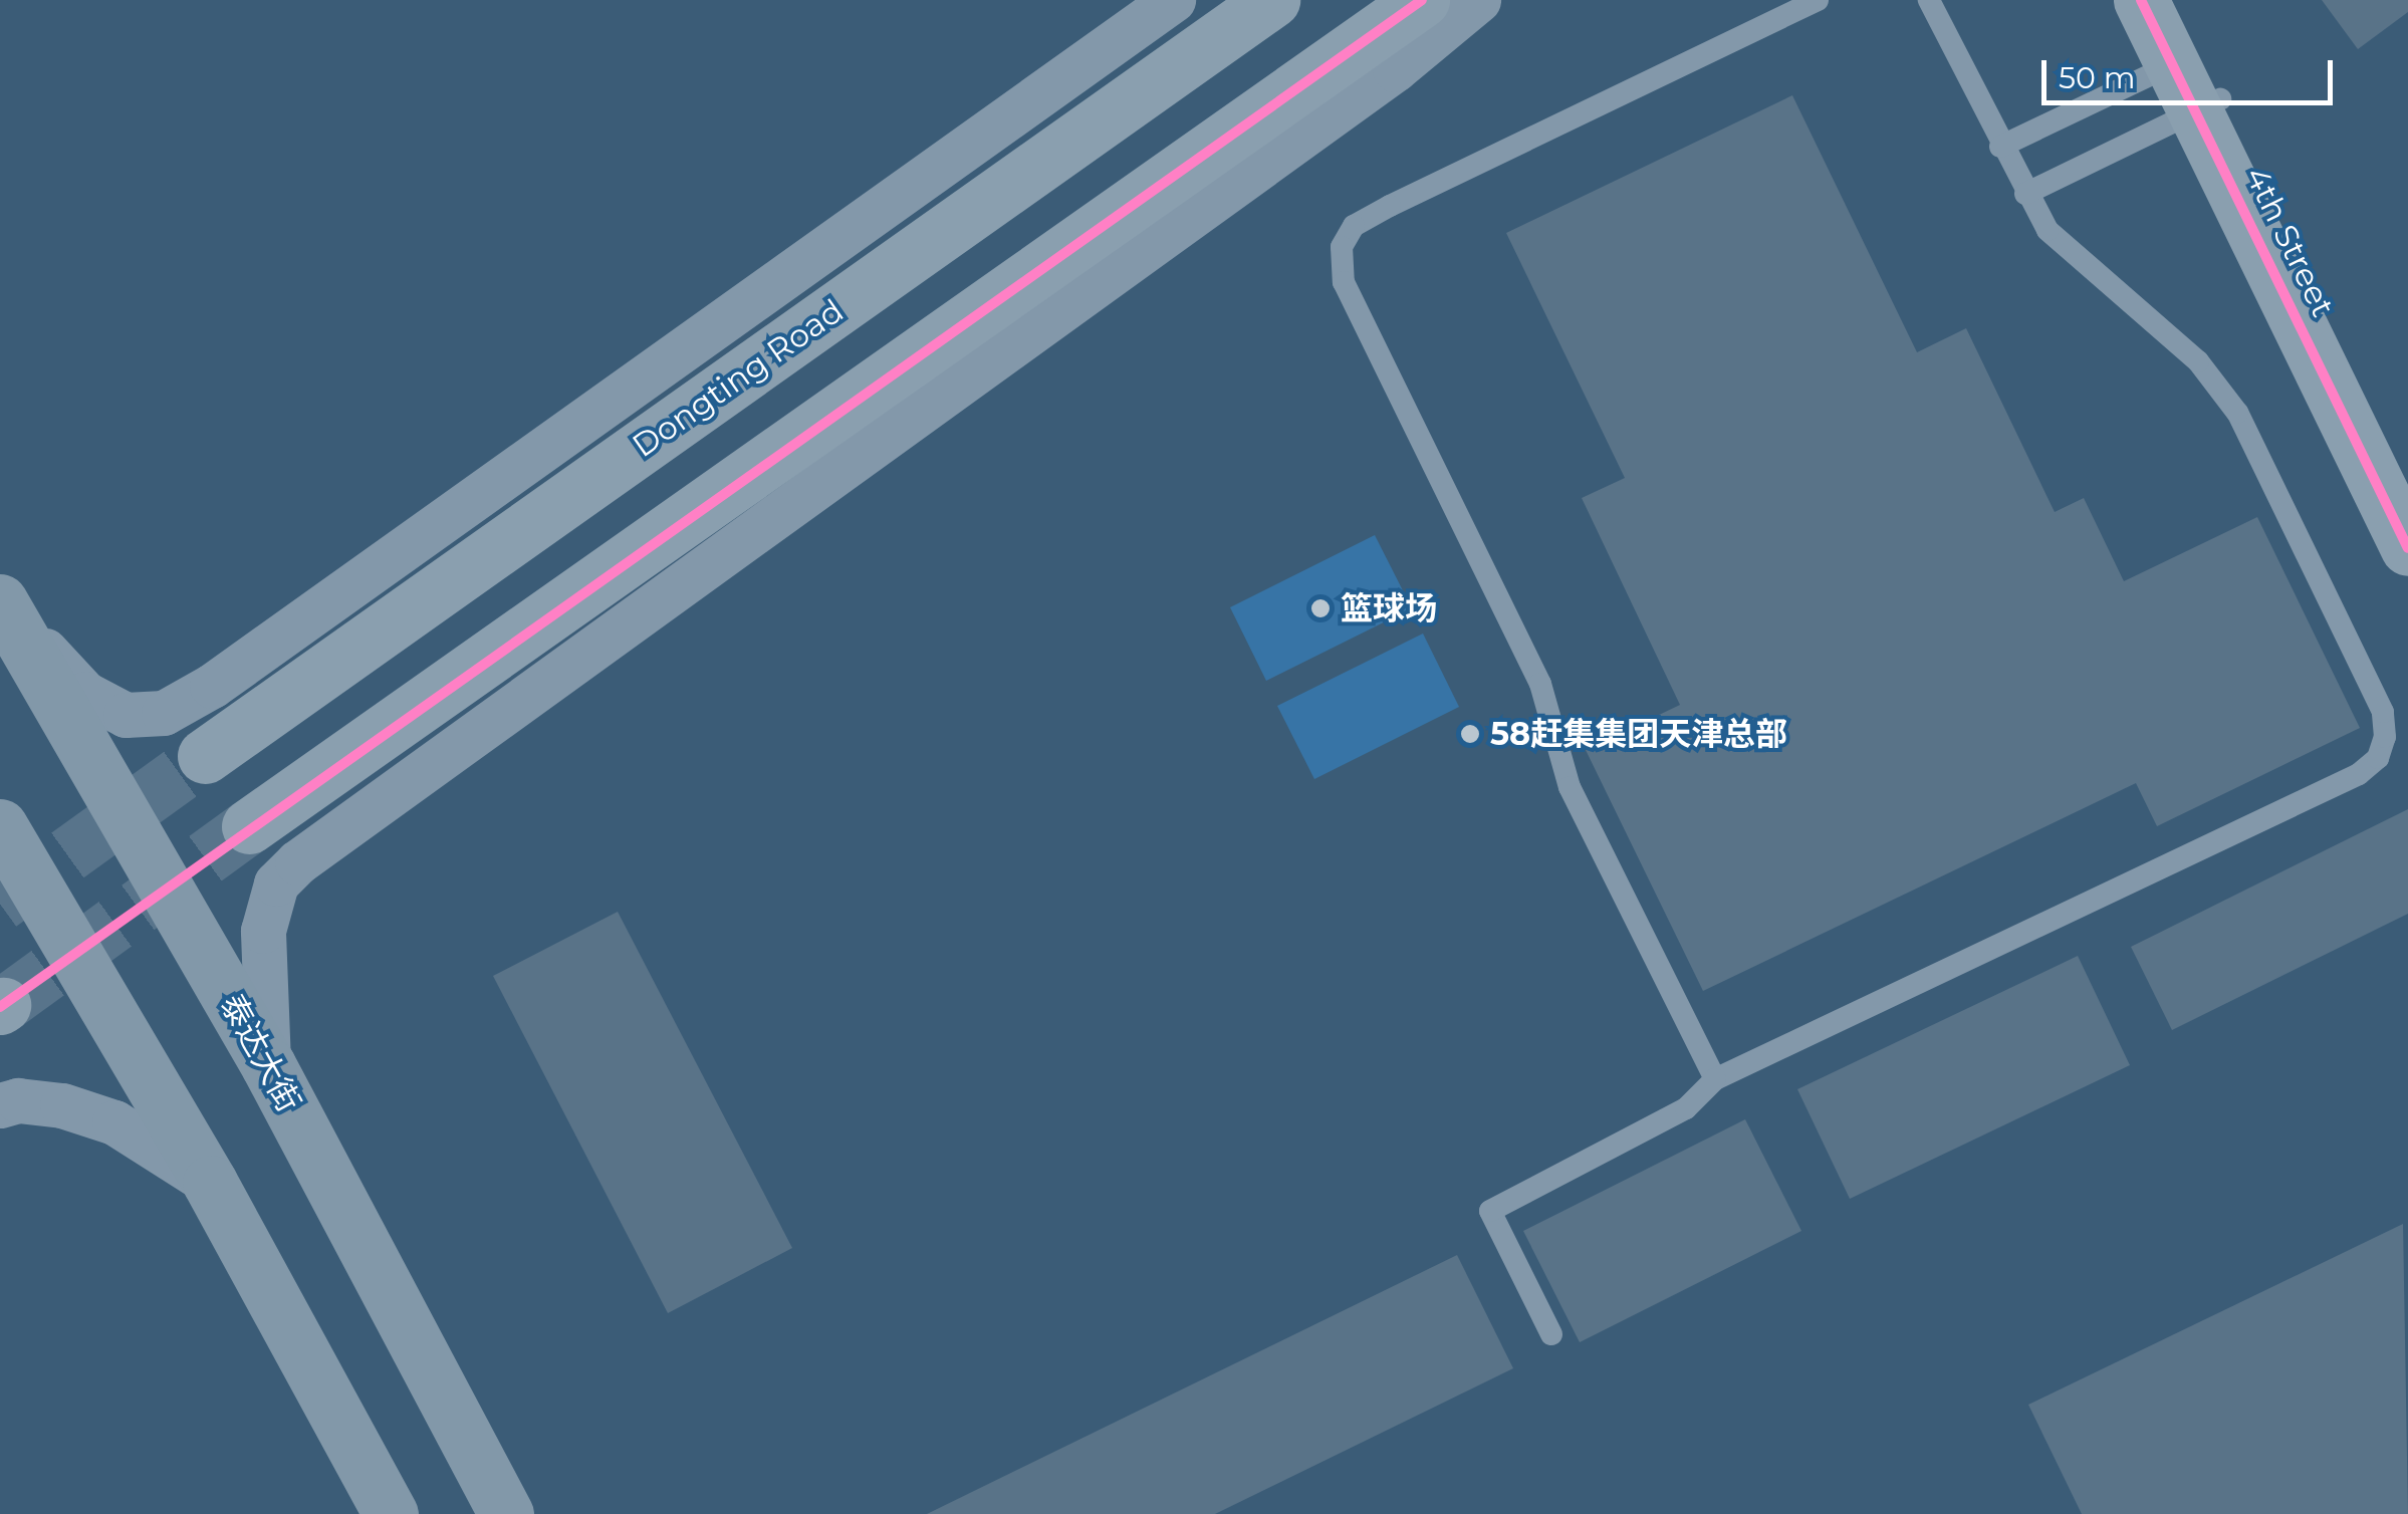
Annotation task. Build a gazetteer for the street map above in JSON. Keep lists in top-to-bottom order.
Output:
{
  "streets": {
    "highway": ["泰达大街"],
    "main road": ["4th Street", "Dongting Road"]
  },
  "places": ["篮球场", "58赶集集团天津总部"],
  "scale_bar": "50 m"
}
